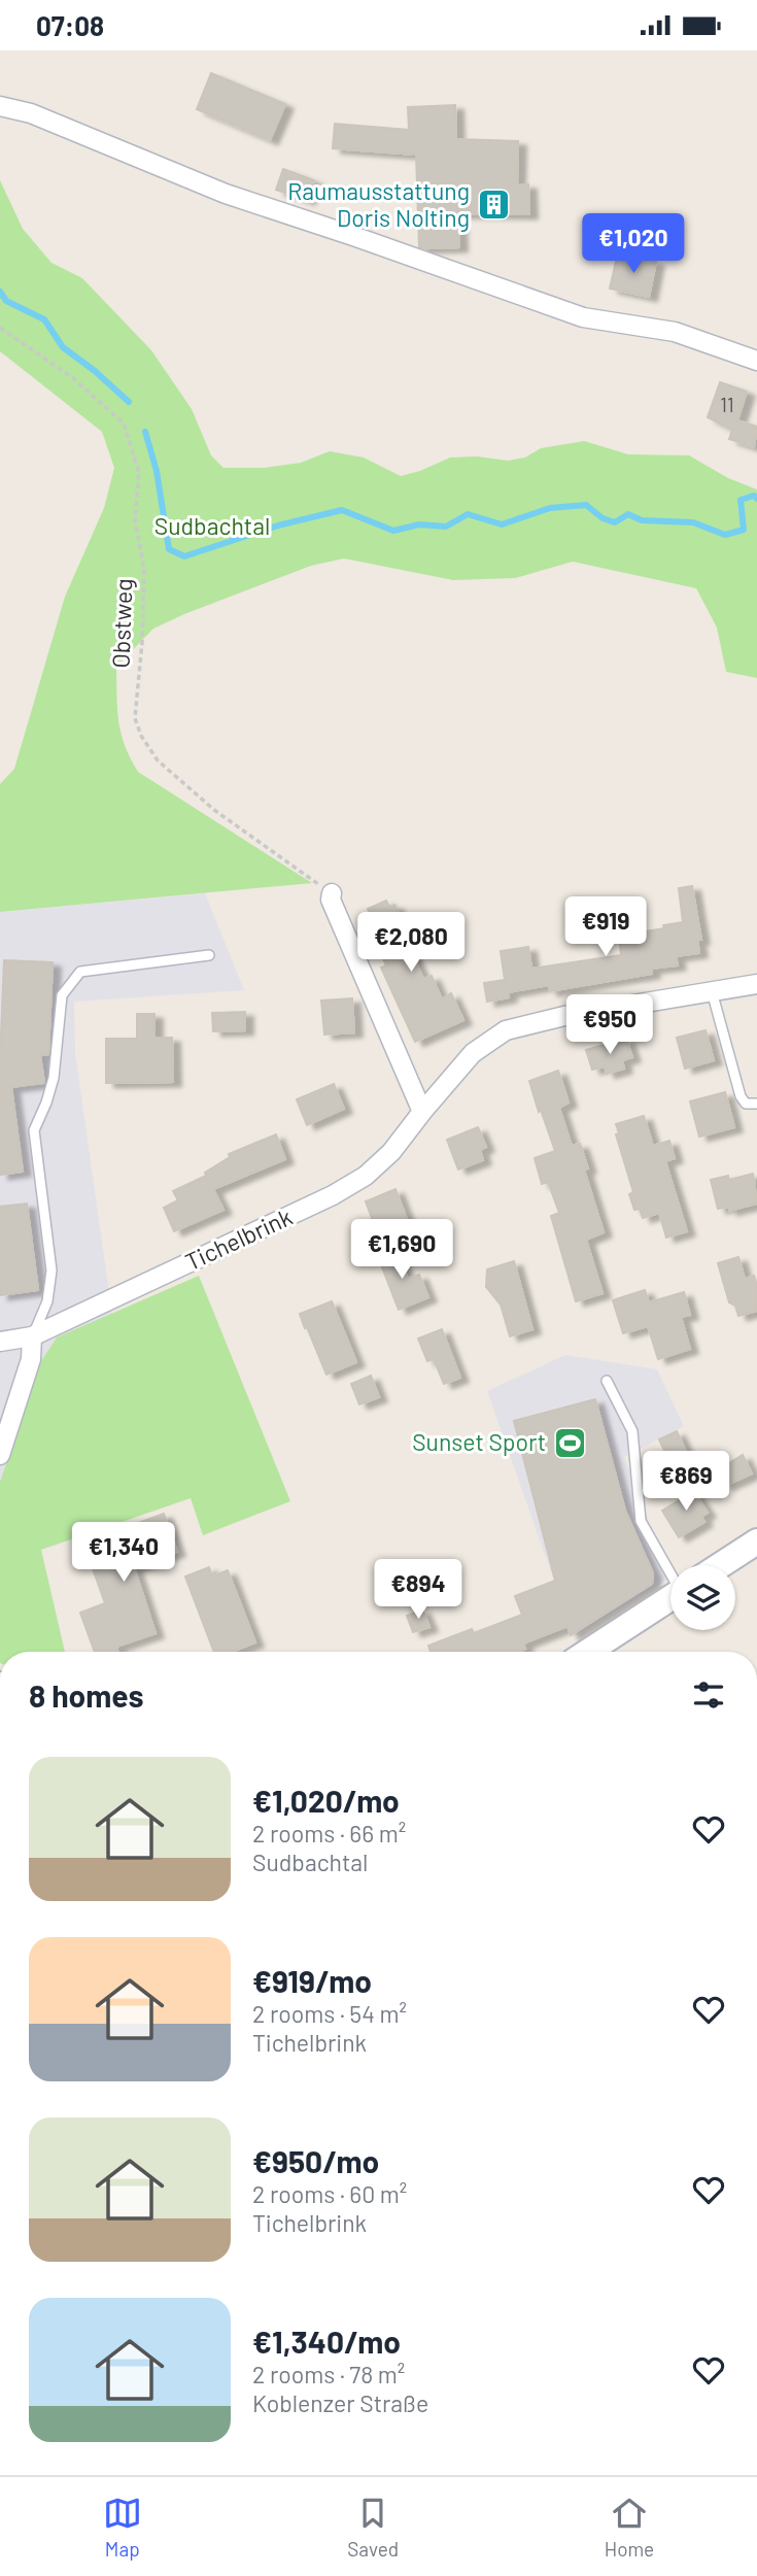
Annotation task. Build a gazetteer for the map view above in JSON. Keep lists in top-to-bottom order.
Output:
{
  "streets": {
    "street": ["Tichelbrink"],
    "path": ["Obstweg"]
  },
  "parks": ["Sudbachtal"],
  "places": {
    "building": ["Raumausstattung Doris Nolting"],
    "sports": ["Sunset Sport"]
  },
  "house_numbers": ["11"],
  "page": {
    "status": "07:08",
    "price": [
      "€1,020",
      "€919",
      "€2,080",
      "€950",
      "€1,690",
      "€869",
      "€1,340",
      "€894"
    ],
    "heading": "8 homes",
    "list": [
      {
        "name": "€1,020/mo",
        "note": "2 rooms · 66 m² · Sudbachtal"
      },
      {
        "name": "€919/mo",
        "note": "2 rooms · 54 m² · Tichelbrink"
      },
      {
        "name": "€950/mo",
        "note": "2 rooms · 60 m² · Tichelbrink"
      },
      {
        "name": "€1,340/mo",
        "note": "2 rooms · 78 m² · Koblenzer Straße"
      }
    ],
    "tabs": ["Map", "Saved", "Home"]
  }
}
